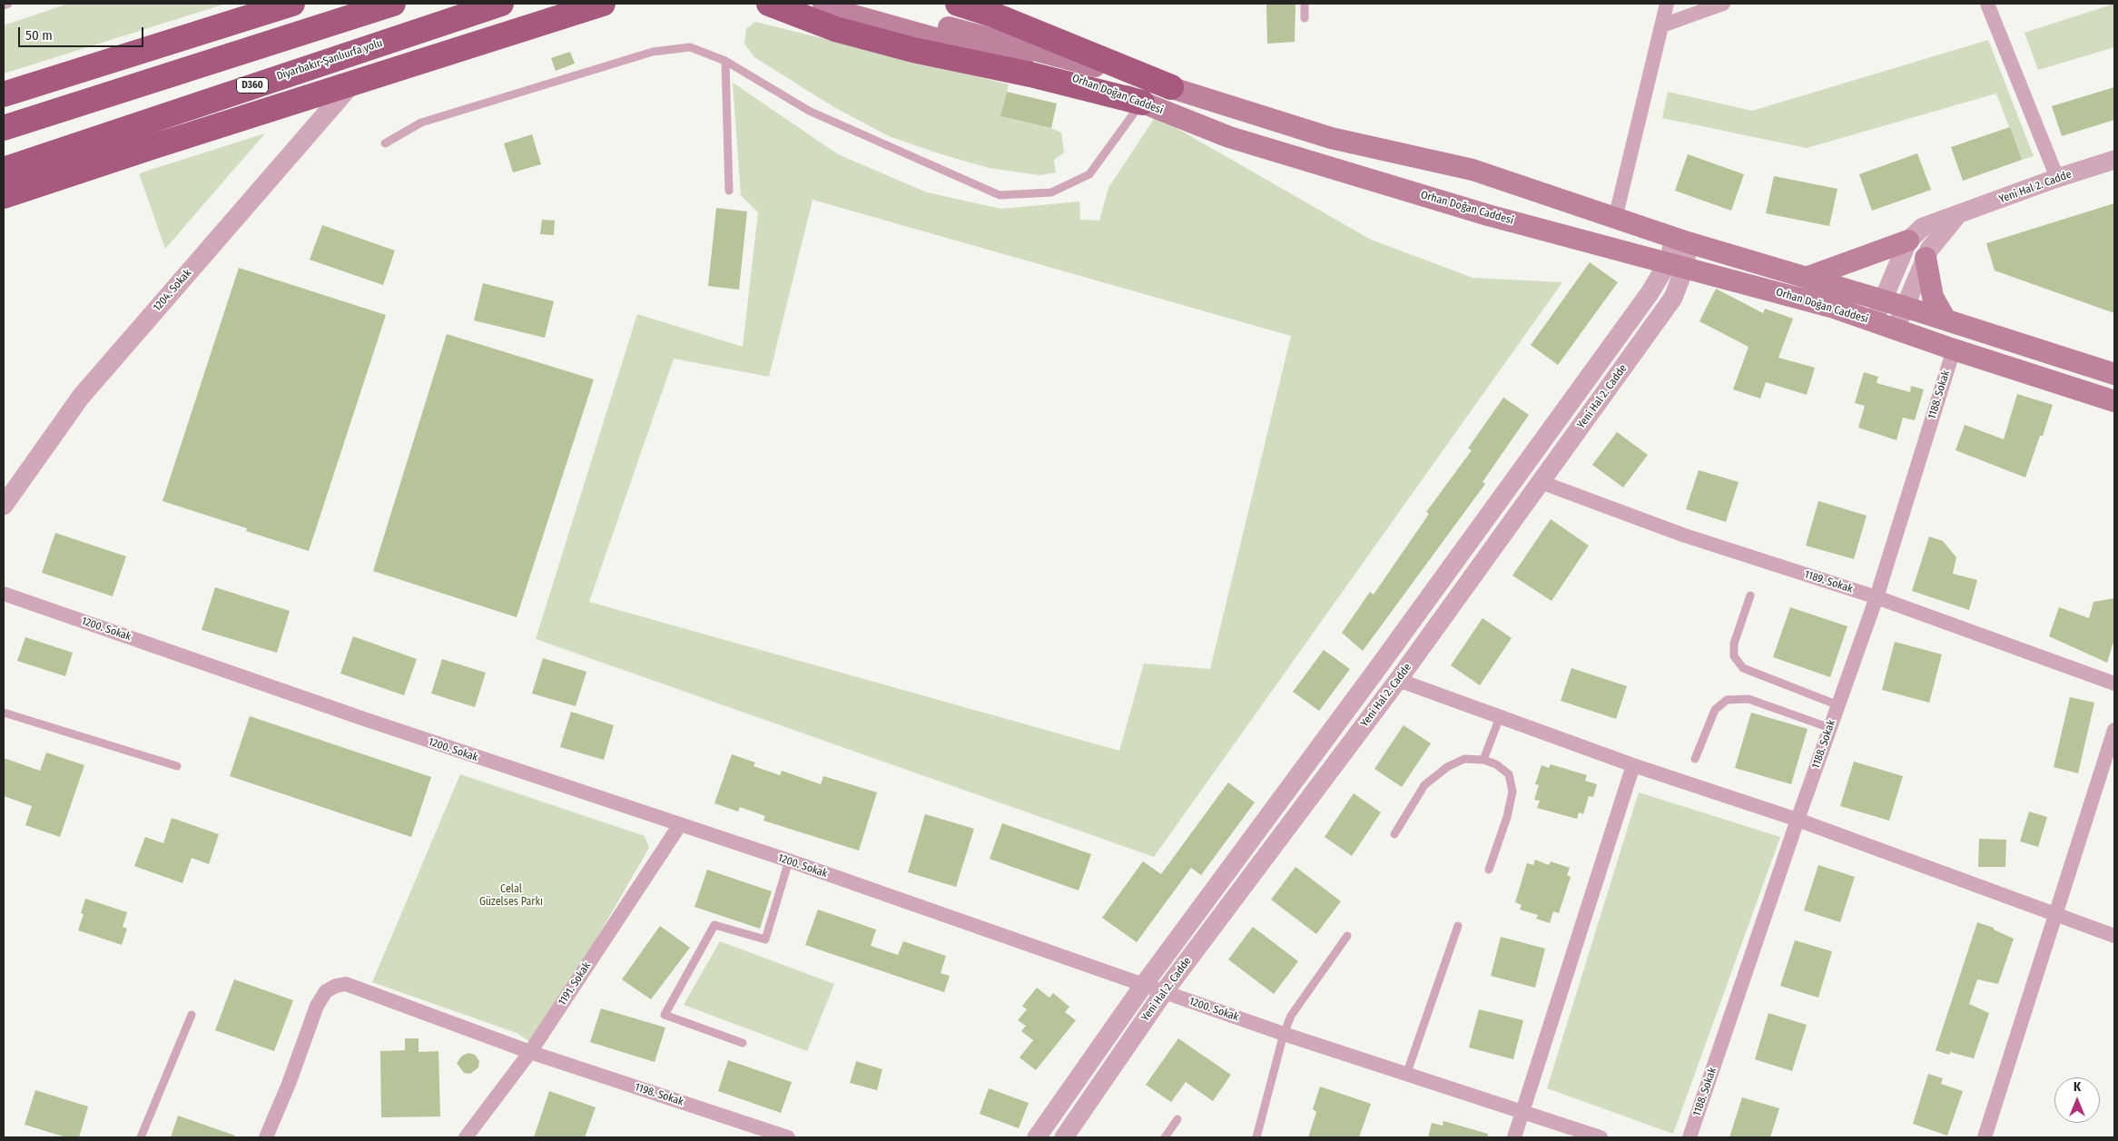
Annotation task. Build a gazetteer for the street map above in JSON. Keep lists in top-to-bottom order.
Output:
{
  "streets": {
    "highway": ["Diyarbakır-Şanlıurfa yolu", "D360"],
    "main road": ["Orhan Doğan Caddesi"],
    "street": [
      "Yeni Hal 2. Cadde",
      "1204. Sokak",
      "1188. Sokak",
      "1189. Sokak",
      "1200. Sokak",
      "1191. Sokak",
      "1198. Sokak"
    ]
  },
  "crossings": [
    ["Orhan Doğan Caddesi", "Yeni Hal 2. Cadde"],
    ["Orhan Doğan Caddesi", "1188. Sokak"],
    ["Yeni Hal 2. Cadde", "1189. Sokak"],
    ["Yeni Hal 2. Cadde", "1200. Sokak"],
    ["1188. Sokak", "1189. Sokak"],
    ["1200. Sokak", "1191. Sokak"],
    ["1191. Sokak", "1198. Sokak"]
  ],
  "parks": ["Celal Güzelses Parkı"],
  "scale_bar": "50 m",
  "north": "top"
}
